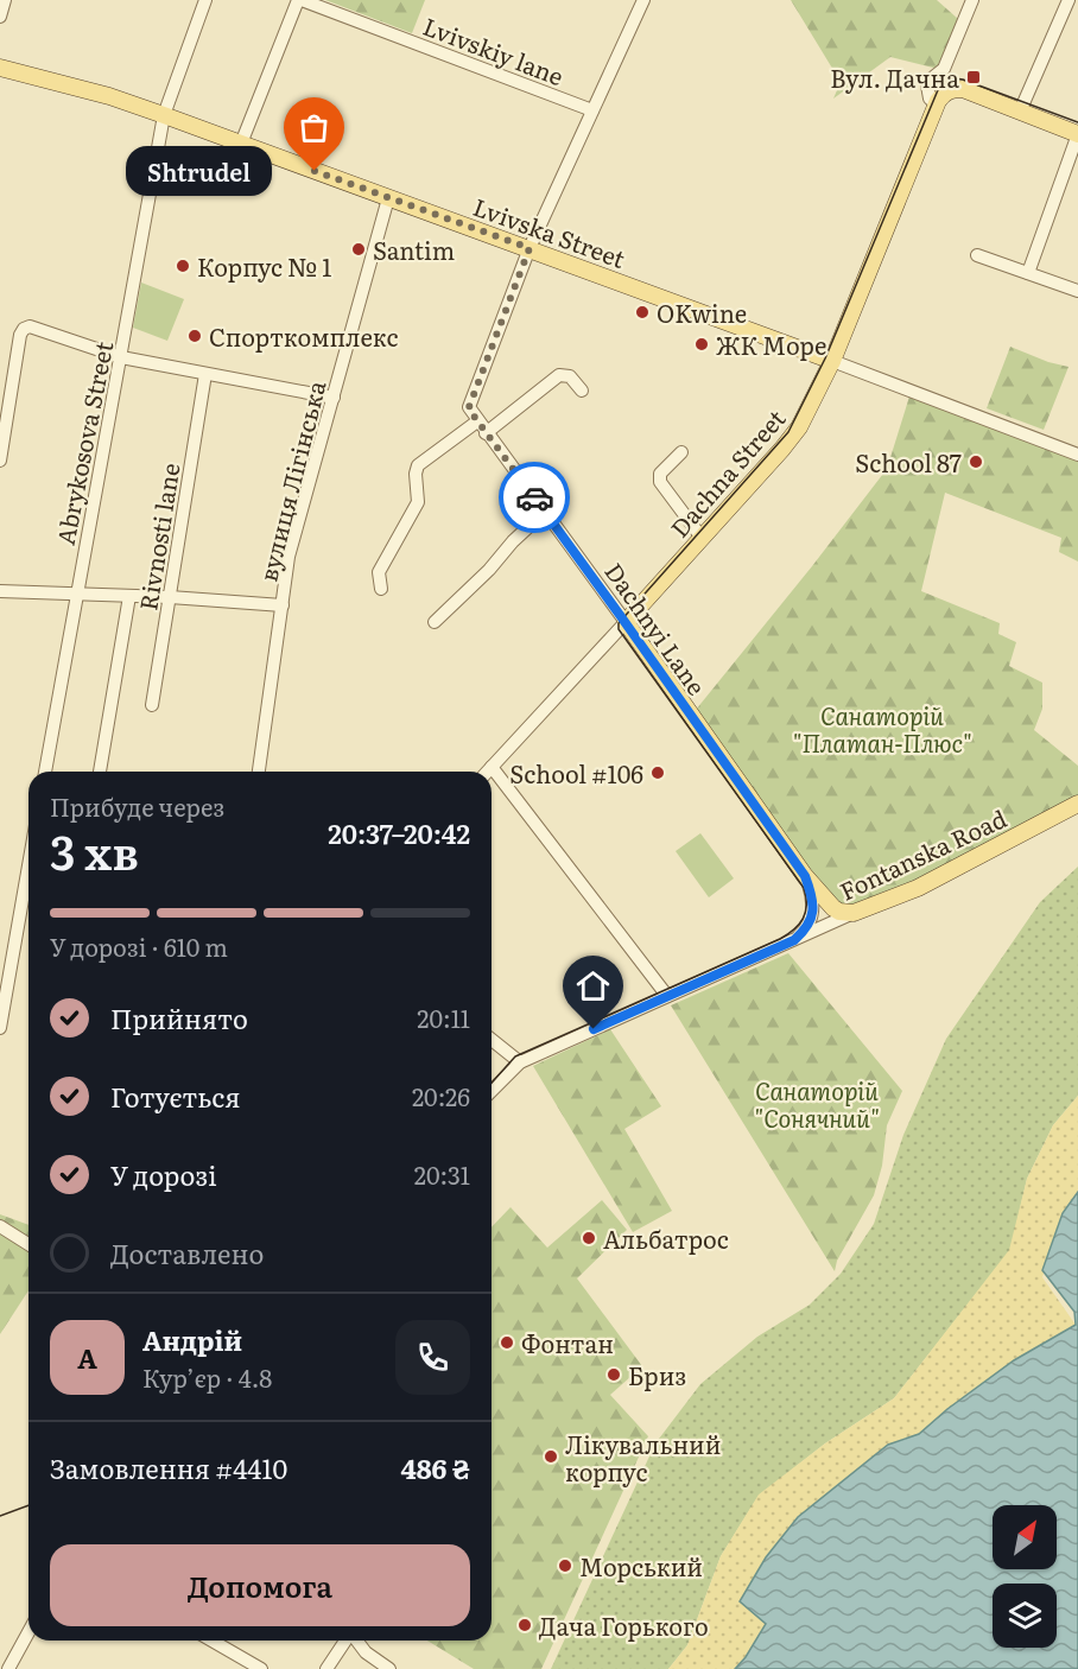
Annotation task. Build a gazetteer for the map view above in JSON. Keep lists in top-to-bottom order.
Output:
{
  "streets": {
    "main road": [
      "Lvivska Street",
      "Dachna Street",
      "Dachnyi Lane",
      "Fontanska Road"
    ],
    "street": [
      "Lvivskiy lane",
      "Abrykosova Street",
      "вулиця Лігінська",
      "Rivnosti lane"
    ]
  },
  "crossings": [
    ["Lvivska Street", "Abrykosova Street"],
    ["Lvivska Street", "Dachna Street"],
    ["Lvivska Street", "вулиця Лігінська"],
    ["Dachna Street", "Dachnyi Lane"],
    ["Dachnyi Lane", "Fontanska Road"]
  ],
  "parks": ["Санаторій \"Платан-Плюс\"", "Санаторій \"Сонячний\""],
  "places": {
    "transit": ["Вул. Дачна"],
    "other": [
      "Shtrudel",
      "Santim",
      "Корпус № 1",
      "OKwine",
      "Спорткомплекс",
      "ЖК Море",
      "School 87",
      "School #106",
      "Альбатрос",
      "Фонтан",
      "Бриз",
      "Лікувальний корпус",
      "Морський",
      "Дача Горького"
    ]
  },
  "north": "top right",
  "page": {
    "bubble": "Shtrudel",
    "heading": ["3 хв", "Прибуде через", "20:37–20:42"],
    "panel": [
      "Андрій",
      "Кур’єр · 4.8",
      "Замовлення #4410",
      "486 ₴"
    ],
    "bar": "У дорозі · 610 m",
    "list": [
      ["Прийнято", "20:11"],
      ["Готується", "20:26"],
      ["У дорозі", "20:31"],
      "Доставлено"
    ],
    "round": "А",
    "buttons": "Допомога"
  }
}
